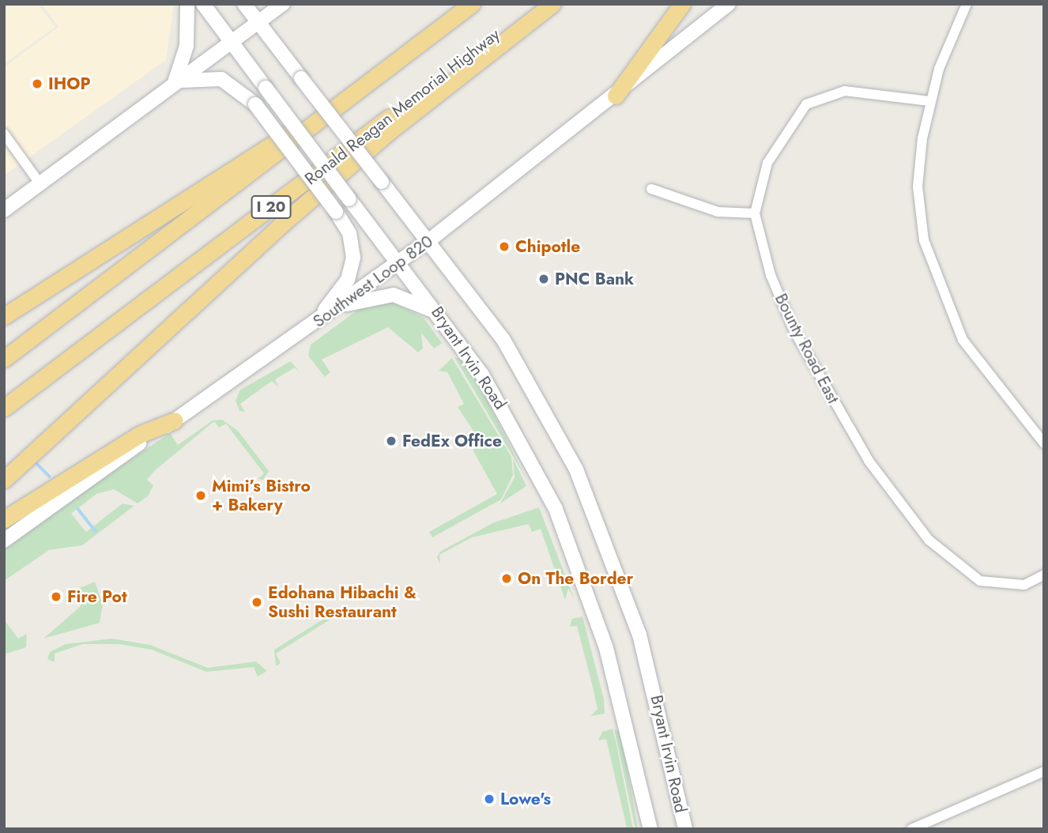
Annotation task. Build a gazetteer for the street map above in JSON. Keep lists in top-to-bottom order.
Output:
{
  "streets": {
    "highway": ["Ronald Reagan Memorial Highway", "I 20"],
    "main road": ["Southwest Loop 820", "Bryant Irvin Road"],
    "street": ["Bounty Road East"]
  },
  "crossings": [
    ["Southwest Loop 820", "Bryant Irvin Road"]
  ],
  "places": [
    "IHOP",
    "Chipotle",
    "PNC Bank",
    "FedEx Office",
    "Mimi’s Bistro + Bakery",
    "On The Border",
    "Fire Pot",
    "Edohana Hibachi & Sushi Restaurant",
    "Lowe's"
  ]
}
